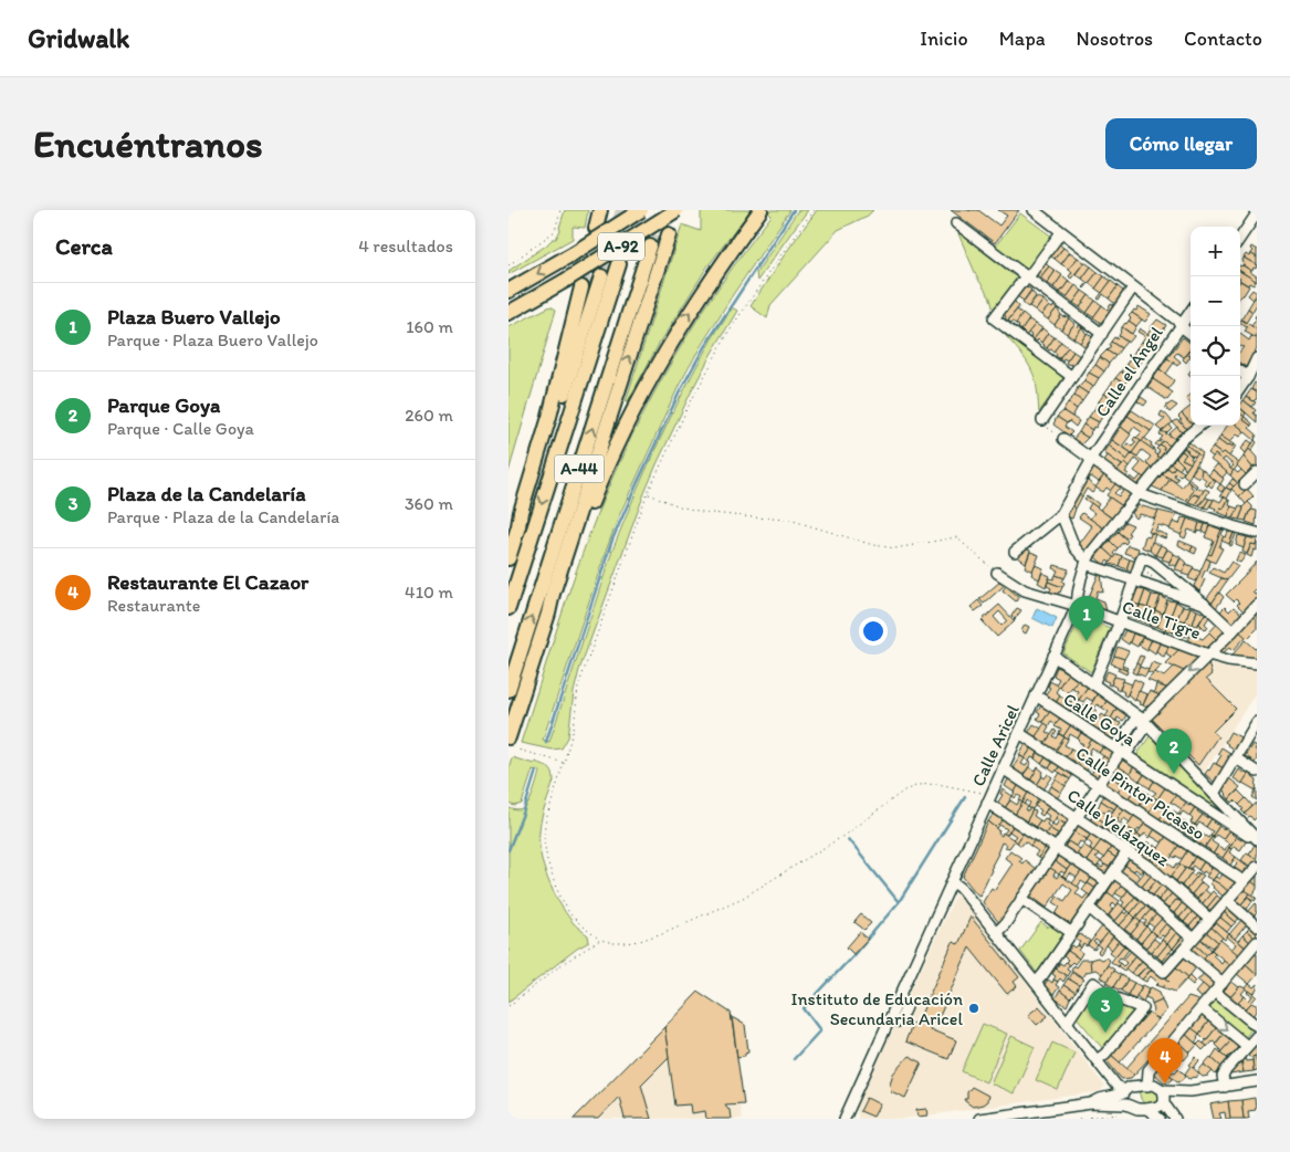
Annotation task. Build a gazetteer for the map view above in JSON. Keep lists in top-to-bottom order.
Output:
{
  "streets": {
    "highway": ["A-92", "A-44"],
    "street": [
      "Calle el Ángel",
      "Calle Tigre",
      "Calle Goya",
      "Calle Aricel",
      "Calle Pintor Picasso",
      "Calle Velázquez"
    ]
  },
  "crossings": [
    ["Calle Tigre", "Calle Aricel"],
    ["Calle Goya", "Calle Aricel"],
    ["Calle Aricel", "Calle Pintor Picasso"],
    ["Calle Aricel", "Calle Velázquez"]
  ],
  "places": ["Instituto de Educación Secundaria Aricel"],
  "page": {
    "header": "Gridwalk",
    "nav": [
      "Inicio",
      "Mapa",
      "Nosotros",
      "Contacto"
    ],
    "buttons": "Cómo llegar",
    "title": "Encuéntranos",
    "heading": ["Cerca", "4 resultados"],
    "map_buttons": ["+", "−"],
    "list": [
      {
        "mark": "1",
        "name": "Plaza Buero Vallejo",
        "note": "Parque · Plaza Buero Vallejo",
        "value": "160 m"
      },
      {
        "mark": "2",
        "name": "Parque Goya",
        "note": "Parque · Calle Goya",
        "value": "260 m"
      },
      {
        "mark": "3",
        "name": "Plaza de la Candelaría",
        "note": "Parque · Plaza de la Candelaría",
        "value": "360 m"
      },
      {
        "mark": "4",
        "name": "Restaurante El Cazaor",
        "note": "Restaurante",
        "value": "410 m"
      }
    ],
    "pins": [
      "1",
      "2",
      "3",
      "4"
    ]
  }
}
